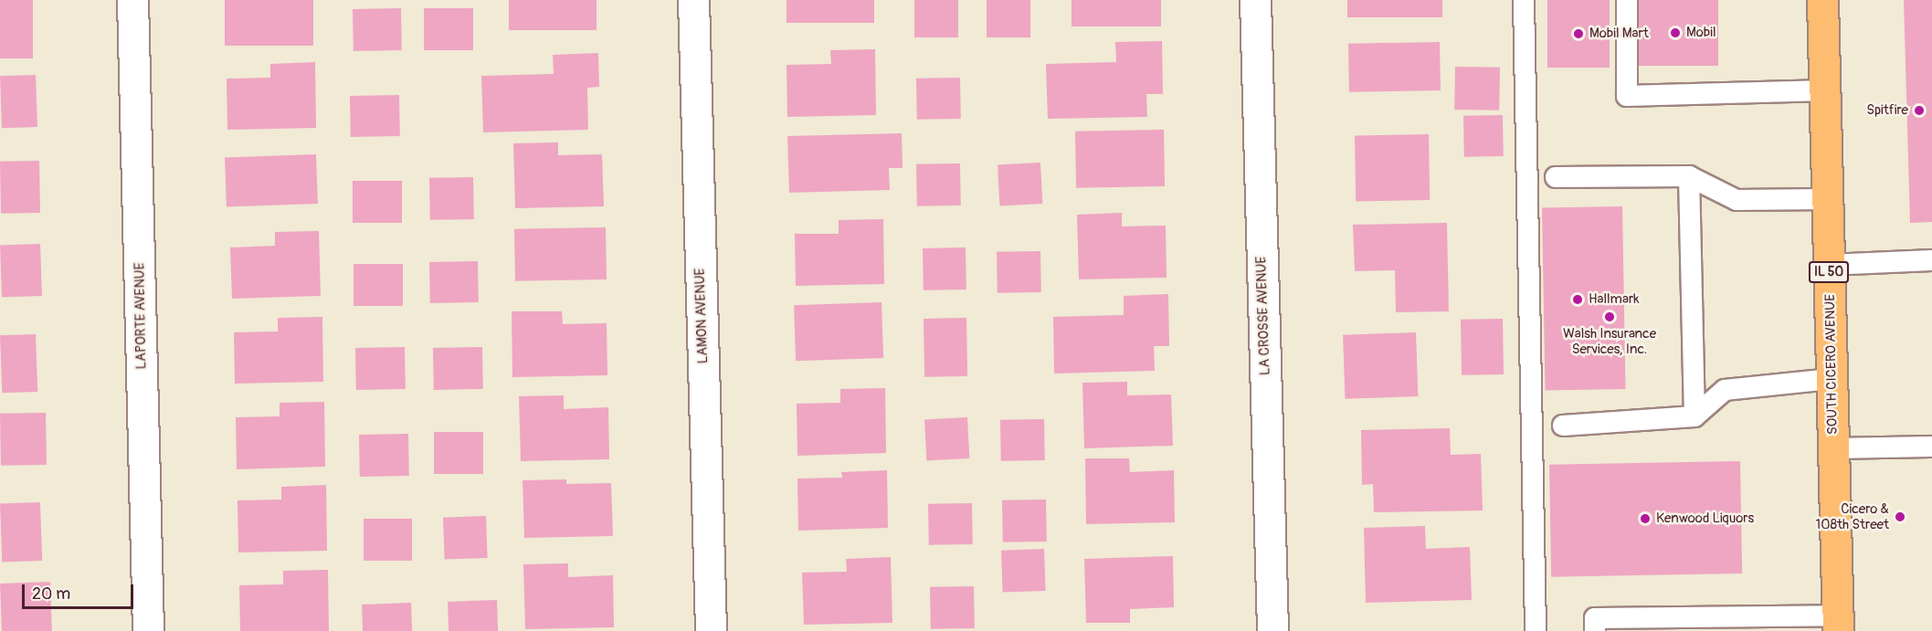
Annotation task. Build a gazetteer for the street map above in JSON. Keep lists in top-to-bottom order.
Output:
{
  "streets": {
    "main road": ["IL 50", "SOUTH CICERO AVENUE"],
    "street": ["LAPORTE AVENUE", "LAMON AVENUE", "LA CROSSE AVENUE"]
  },
  "places": [
    "Mobil",
    "Mobil Mart",
    "Spitfire",
    "Hallmark",
    "Walsh Insurance Services, Inc.",
    "Cicero & 108th Street",
    "Kenwood Liquors"
  ],
  "scale_bar": "20 m"
}
